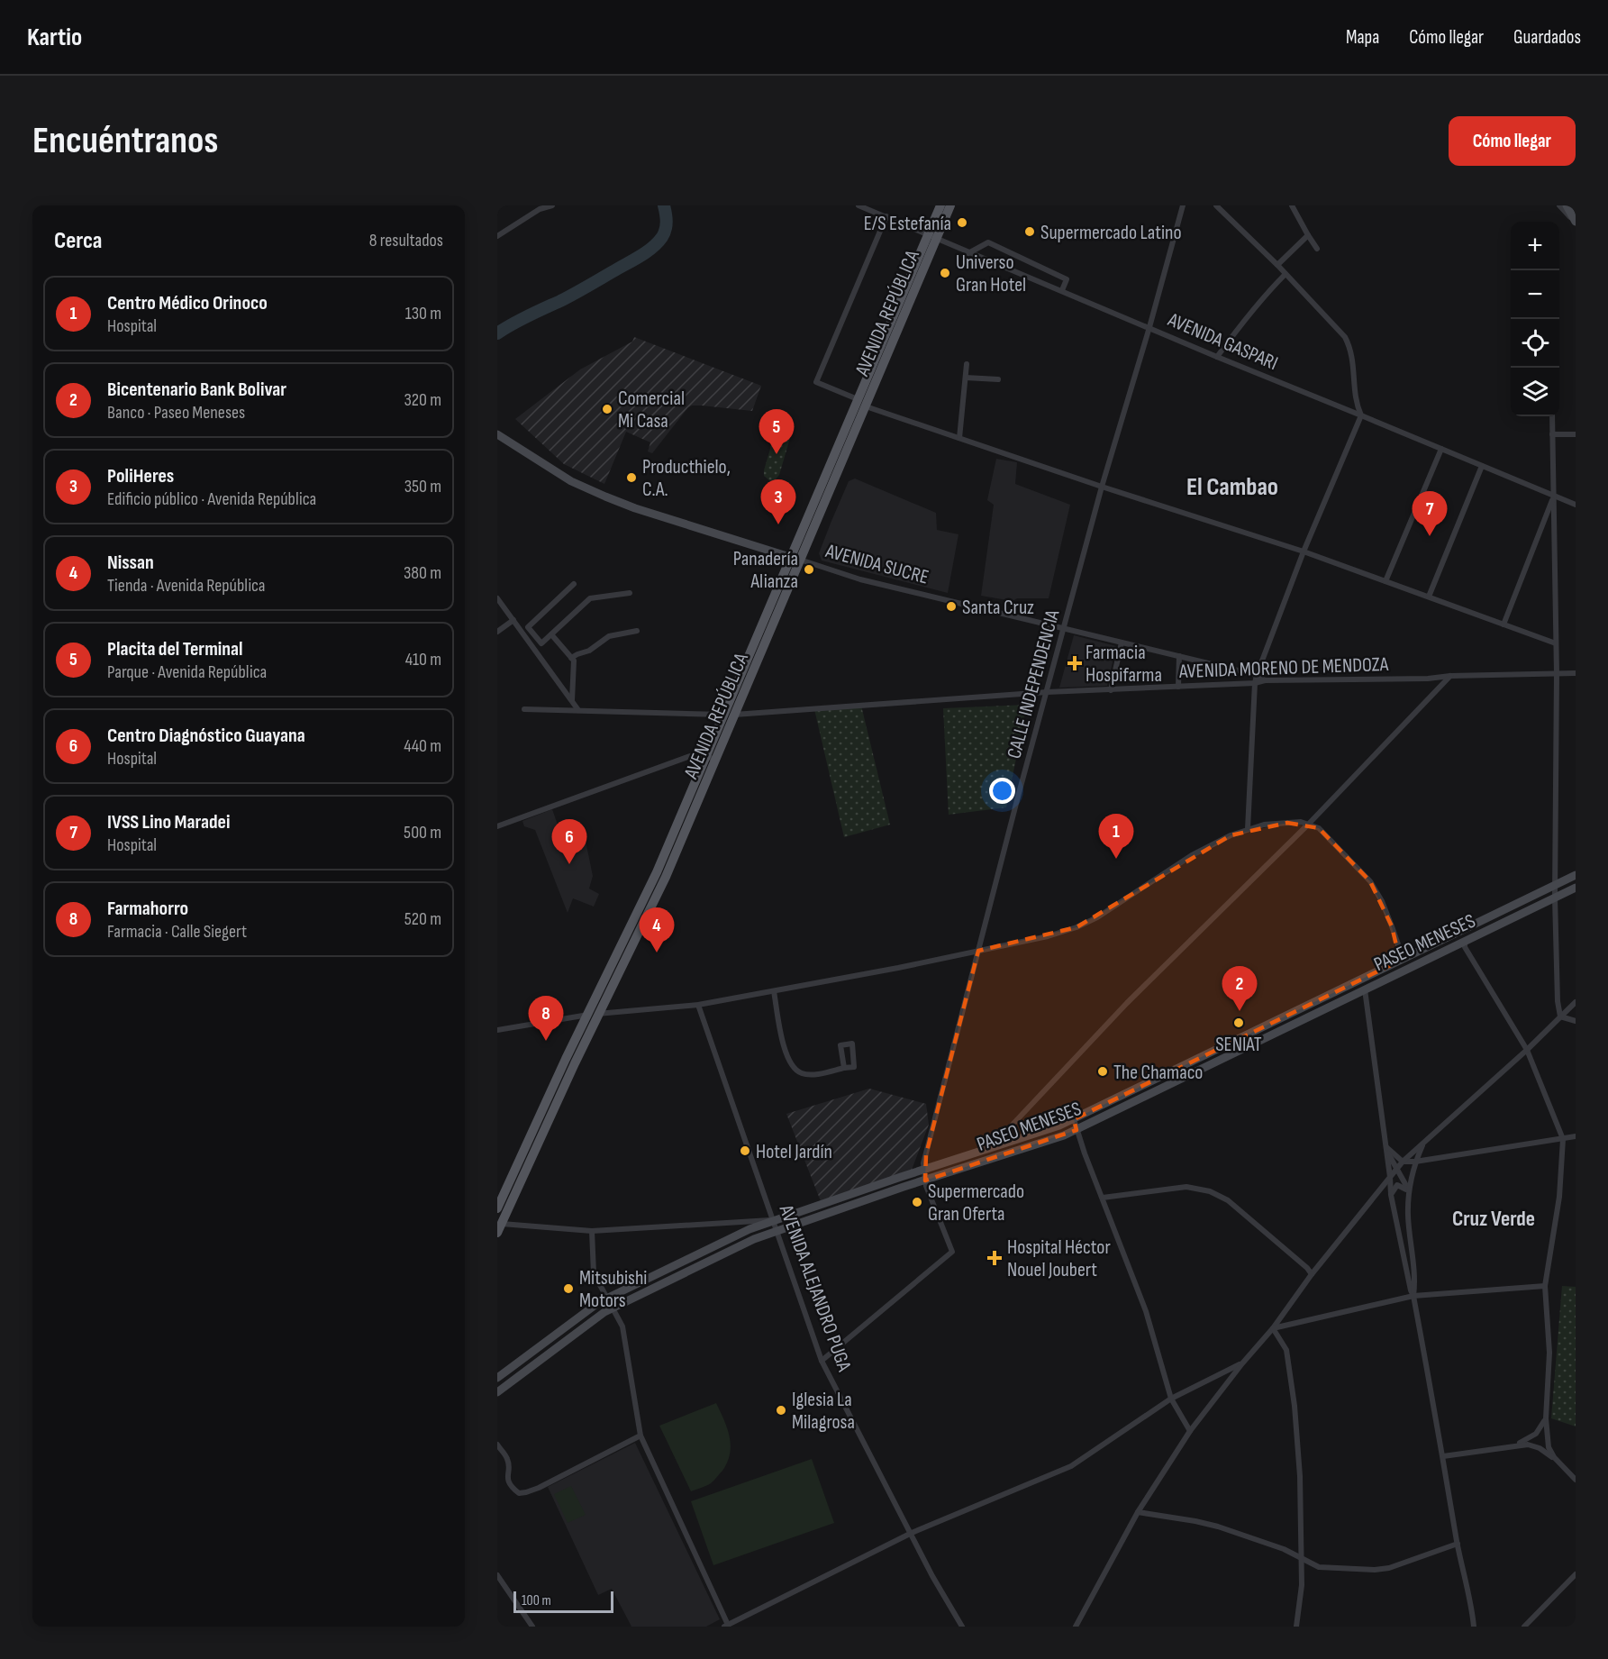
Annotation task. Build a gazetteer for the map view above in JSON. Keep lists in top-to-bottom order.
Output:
{
  "streets": {
    "main road": ["AVENIDA REPÚBLICA"],
    "street": [
      "AVENIDA GASPARI",
      "AVENIDA SUCRE",
      "AVENIDA MORENO DE MENDOZA",
      "CALLE INDEPENDENCIA",
      "PASEO MENESES",
      "AVENIDA ALEJANDRO PUGA"
    ]
  },
  "crossings": [
    ["AVENIDA REPÚBLICA", "AVENIDA GASPARI"],
    ["AVENIDA REPÚBLICA", "AVENIDA SUCRE"],
    ["AVENIDA REPÚBLICA", "AVENIDA MORENO DE MENDOZA"],
    ["AVENIDA GASPARI", "CALLE INDEPENDENCIA"],
    ["AVENIDA SUCRE", "AVENIDA MORENO DE MENDOZA"],
    ["AVENIDA SUCRE", "CALLE INDEPENDENCIA"],
    ["AVENIDA MORENO DE MENDOZA", "CALLE INDEPENDENCIA"],
    ["CALLE INDEPENDENCIA", "PASEO MENESES"],
    ["PASEO MENESES", "AVENIDA ALEJANDRO PUGA"]
  ],
  "districts": ["El Cambao", "Cruz Verde"],
  "places": {
    "other": [
      "E/S Estefanía",
      "Supermercado Latino",
      "Universo Gran Hotel",
      "Comercial Mi Casa",
      "Producthielo, C.A.",
      "Panadería Alianza",
      "Santa Cruz",
      "SENIAT",
      "The Chamaco",
      "Hotel Jardín",
      "Supermercado Gran Oferta",
      "Mitsubishi Motors",
      "Iglesia La Milagrosa"
    ],
    "health": ["Farmacia Hospifarma", "Hospital Héctor Nouel Joubert"]
  },
  "scale_bar": "100 m",
  "page": {
    "header": "Kartio",
    "nav": ["Mapa", "Cómo llegar", "Guardados"],
    "buttons": "Cómo llegar",
    "title": "Encuéntranos",
    "heading": ["Cerca", "8 resultados"],
    "map_buttons": ["+", "−"],
    "list": [
      {
        "mark": "1",
        "name": "Centro Médico Orinoco",
        "note": "Hospital",
        "value": "130 m"
      },
      {
        "mark": "2",
        "name": "Bicentenario Bank Bolivar",
        "note": "Banco · Paseo Meneses",
        "value": "320 m"
      },
      {
        "mark": "3",
        "name": "PoliHeres",
        "note": "Edificio público · Avenida República",
        "value": "350 m"
      },
      {
        "mark": "4",
        "name": "Nissan",
        "note": "Tienda · Avenida República",
        "value": "380 m"
      },
      {
        "mark": "5",
        "name": "Placita del Terminal",
        "note": "Parque · Avenida República",
        "value": "410 m"
      },
      {
        "mark": "6",
        "name": "Centro Diagnóstico Guayana",
        "note": "Hospital",
        "value": "440 m"
      },
      {
        "mark": "7",
        "name": "IVSS Lino Maradei",
        "note": "Hospital",
        "value": "500 m"
      },
      {
        "mark": "8",
        "name": "Farmahorro",
        "note": "Farmacia · Calle Siegert",
        "value": "520 m"
      }
    ],
    "pins": [
      "5",
      "3",
      "7",
      "1",
      "6",
      "4",
      "2",
      "8"
    ],
    "scale": "100 m"
  }
}
